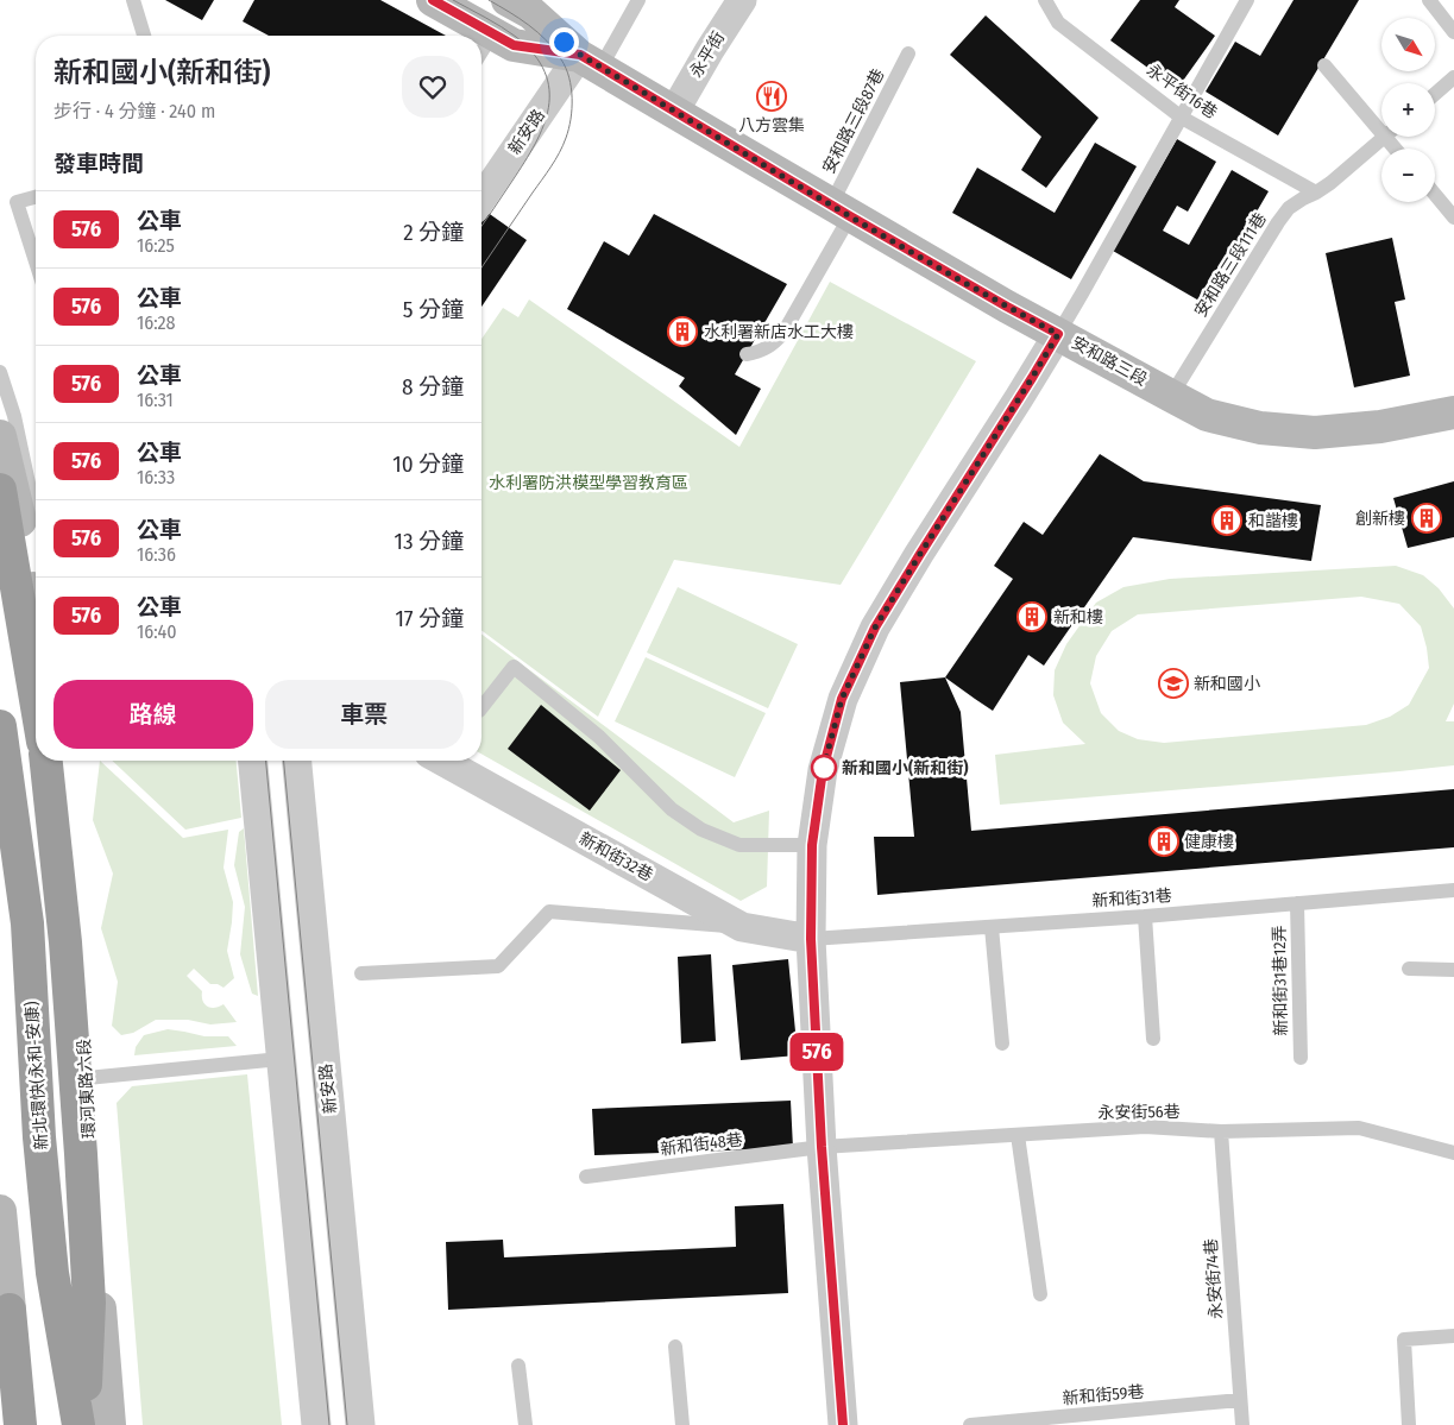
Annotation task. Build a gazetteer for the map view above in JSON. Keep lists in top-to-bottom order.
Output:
{
  "streets": {
    "highway": ["新北環快(永和-安康)"],
    "main road": ["安和路三段", "環河東路六段"],
    "street": ["永平街", "新安路", "新和街32巷"],
    "lane": [
      "永平街16巷",
      "安和路三段87巷",
      "安和路三段111巷",
      "新和街31巷",
      "新和街31巷12弄",
      "永安街56巷",
      "新和街48巷",
      "永安街74巷",
      "新和街59巷"
    ]
  },
  "crossings": [
    ["永平街", "安和路三段"],
    ["永平街16巷", "安和路三段111巷"],
    ["安和路三段87巷", "安和路三段"],
    ["新安路", "安和路三段"],
    ["安和路三段111巷", "安和路三段"],
    ["新和街32巷", "新和街31巷"],
    ["新和街31巷", "新和街31巷12弄"],
    ["永安街56巷", "新和街48巷"],
    ["永安街56巷", "永安街74巷"],
    ["永安街74巷", "新和街59巷"]
  ],
  "parks": ["水利署防洪模型學習教育區"],
  "places": {
    "restaurant": ["八方雲集"],
    "building": [
      "水利署新店水工大樓",
      "創新樓",
      "和諧樓",
      "新和樓",
      "健康樓"
    ],
    "school or university": ["新和國小"],
    "other": ["新和國小(新和街)"]
  },
  "lines": ["bus line 576"],
  "north": "bottom right",
  "page": {
    "on_map": "576",
    "map_buttons": ["+", "−"],
    "heading": [
      ["新和國小(新和街)", "步行 · 4 分鐘 · 240 m"],
      "發車時間"
    ],
    "list": [
      {
        "mark": "576",
        "name": "公車",
        "note": "16:25",
        "value": "2 分鐘"
      },
      {
        "mark": "576",
        "name": "公車",
        "note": "16:28",
        "value": "5 分鐘"
      },
      {
        "mark": "576",
        "name": "公車",
        "note": "16:31",
        "value": "8 分鐘"
      },
      {
        "mark": "576",
        "name": "公車",
        "note": "16:33",
        "value": "10 分鐘"
      },
      {
        "mark": "576",
        "name": "公車",
        "note": "16:36",
        "value": "13 分鐘"
      },
      {
        "mark": "576",
        "name": "公車",
        "note": "16:40",
        "value": "17 分鐘"
      }
    ],
    "buttons": ["路線", "車票"]
  }
}
